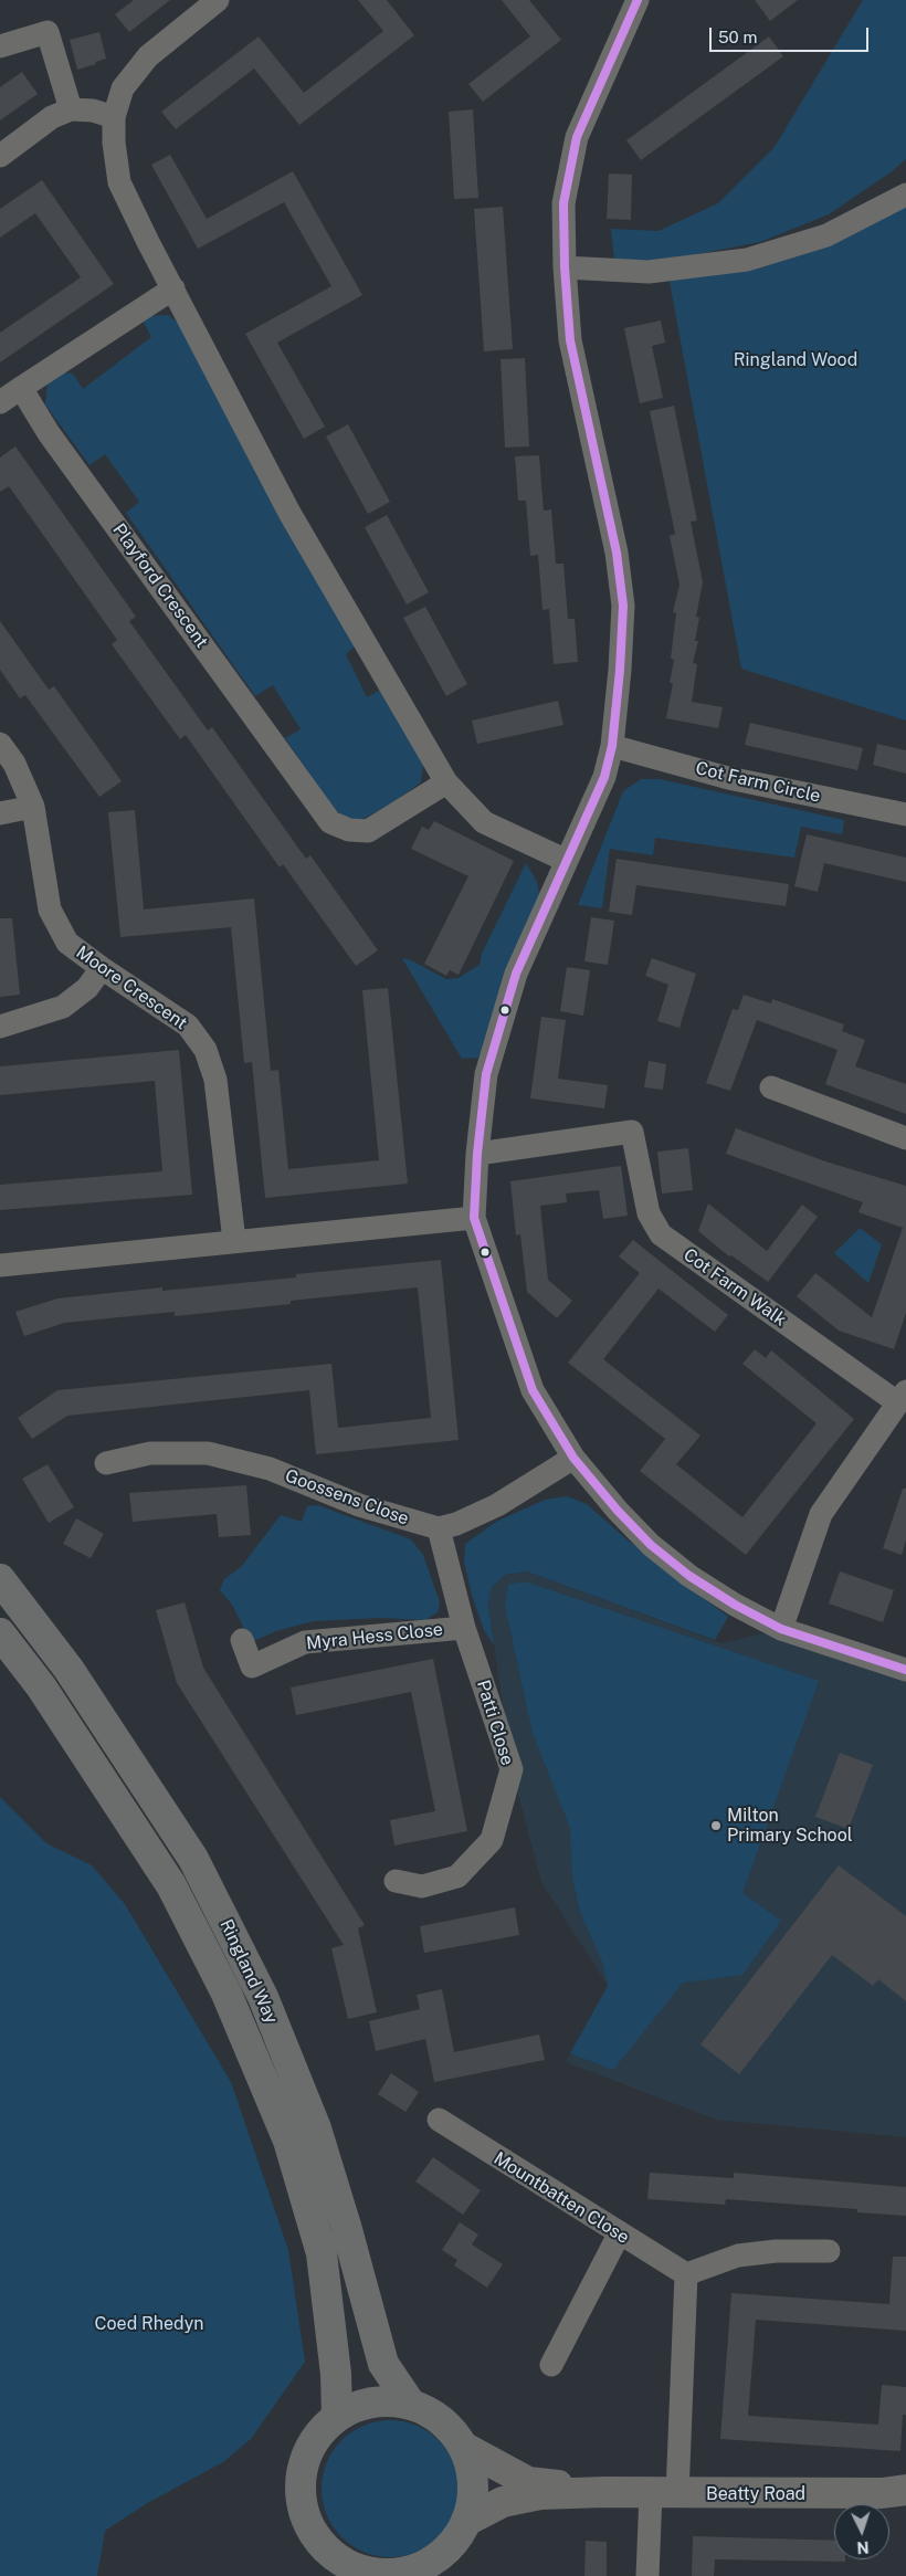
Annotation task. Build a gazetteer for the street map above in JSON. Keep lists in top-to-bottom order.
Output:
{
  "streets": {
    "main road": ["Ringland Way"],
    "street": [
      "Playford Crescent",
      "Cot Farm Circle",
      "Moore Crescent",
      "Cot Farm Walk",
      "Goossens Close",
      "Myra Hess Close",
      "Patti Close",
      "Mountbatten Close",
      "Beatty Road"
    ]
  },
  "crossings": [
    ["Goossens Close", "Patti Close"],
    ["Myra Hess Close", "Patti Close"],
    ["Ringland Way", "Beatty Road"]
  ],
  "parks": ["Ringland Wood", "Coed Rhedyn"],
  "places": ["Milton Primary School"],
  "scale_bar": "50 m",
  "north": "bottom"
}
